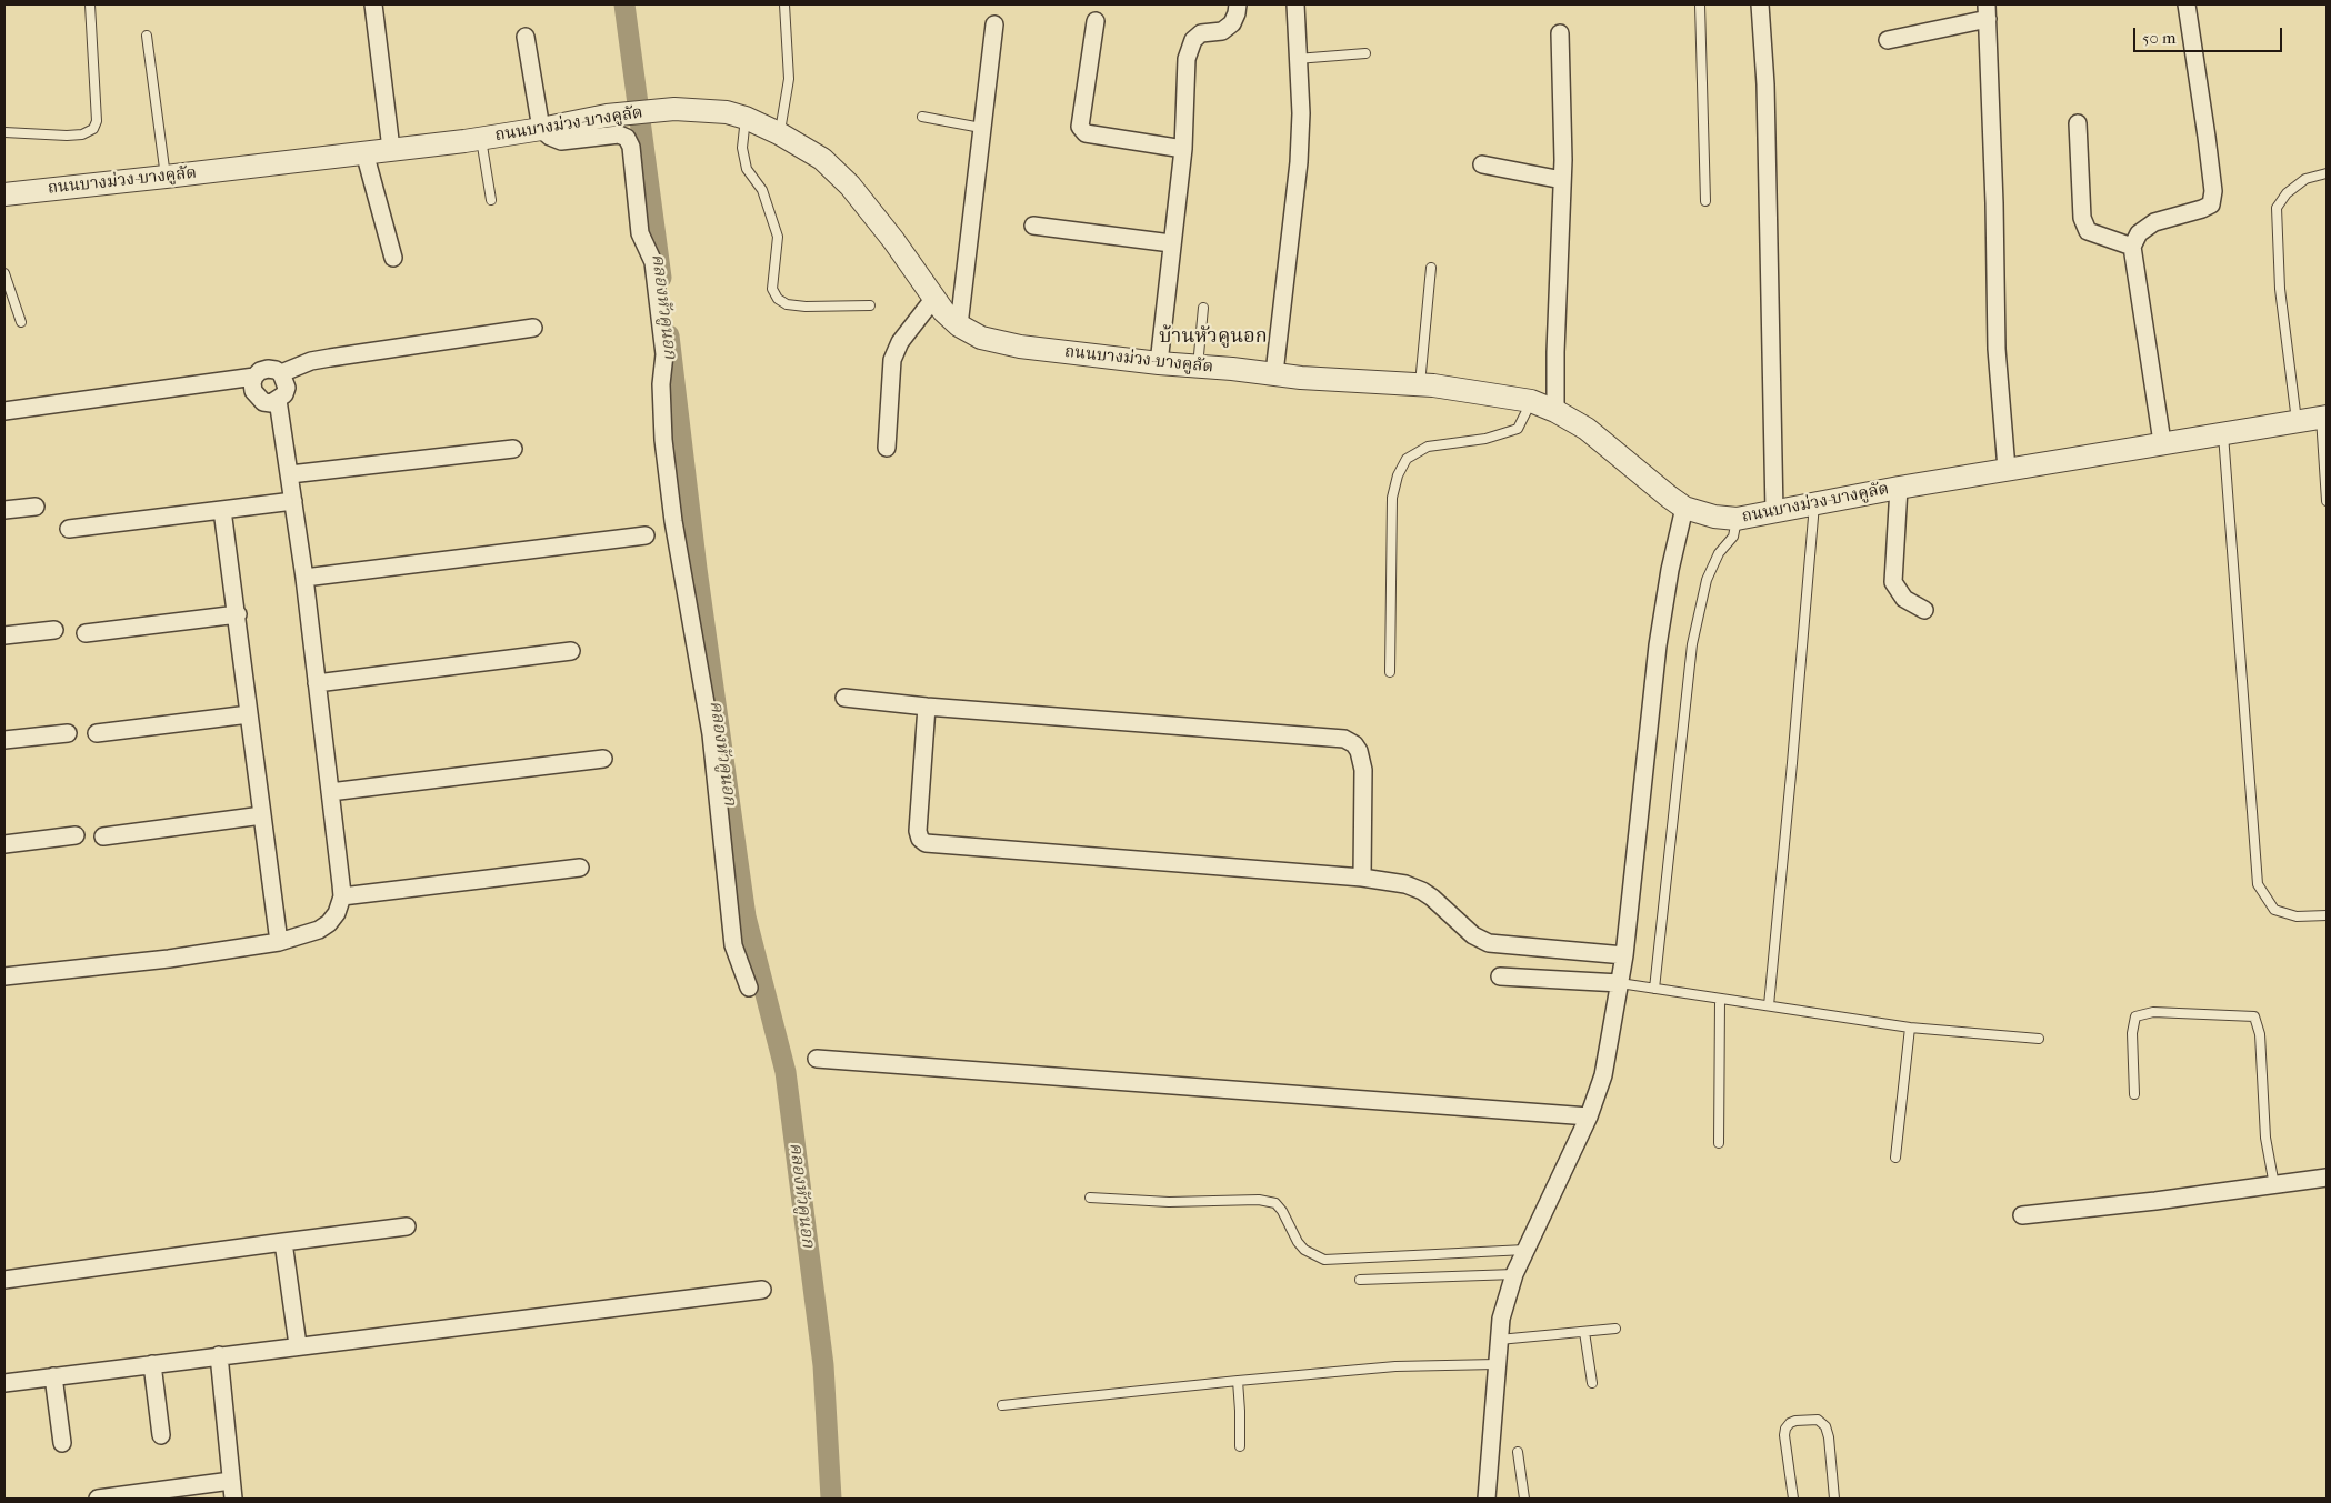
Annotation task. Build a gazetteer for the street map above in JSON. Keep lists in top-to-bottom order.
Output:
{
  "streets": {
    "street": ["ถนนบางม่วง-บางคูลัด"]
  },
  "districts": ["บ้านหัวคูนอก"],
  "water": ["คลองหัวคูนอก"],
  "scale_bar": "50 m"
}
